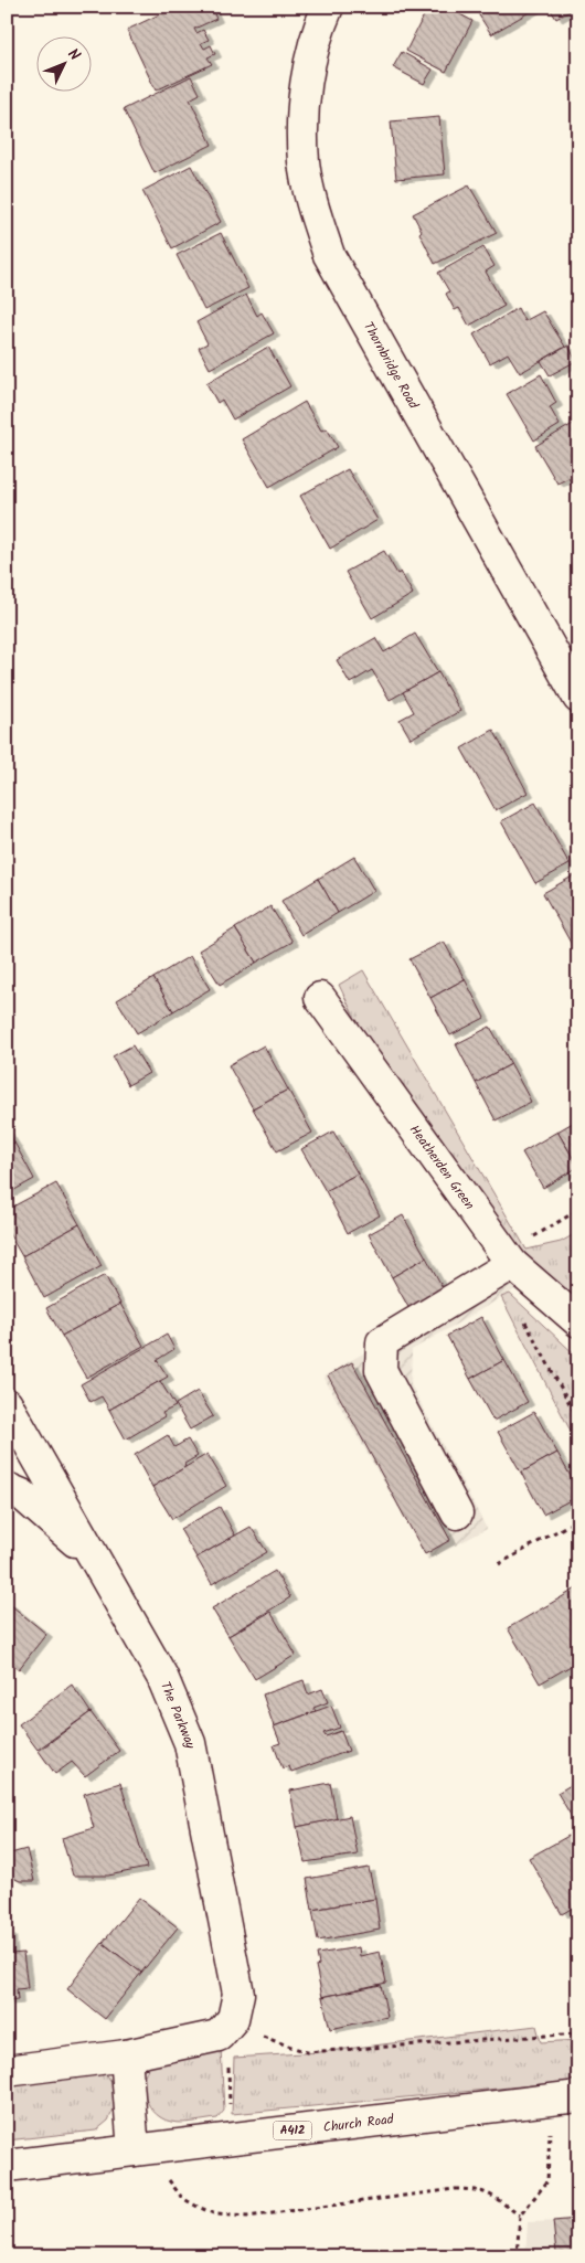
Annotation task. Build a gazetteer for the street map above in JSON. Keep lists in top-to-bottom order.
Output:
{
  "streets": {
    "street": [
      "Thornbridge Road",
      "Heatherden Green",
      "The Parkway",
      "Church Road",
      "A412"
    ]
  },
  "north": "top right"
}
